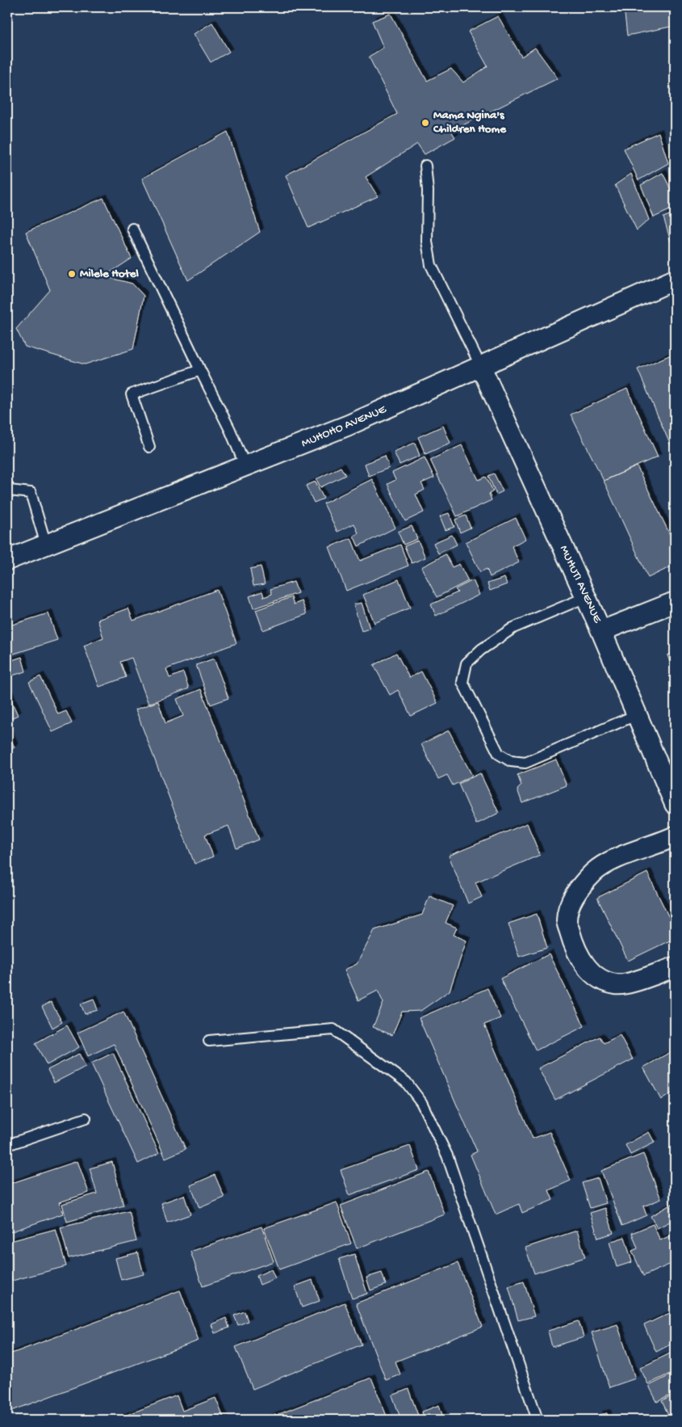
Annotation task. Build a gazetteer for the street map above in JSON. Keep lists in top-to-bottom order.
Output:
{
  "streets": {
    "street": ["MUHOHO AVENUE", "MUHUTI AVENUE"]
  },
  "crossings": [
    ["MUHOHO AVENUE", "MUHUTI AVENUE"]
  ],
  "places": ["Mama Ngina's Children Home", "Milele Hotel"]
}
